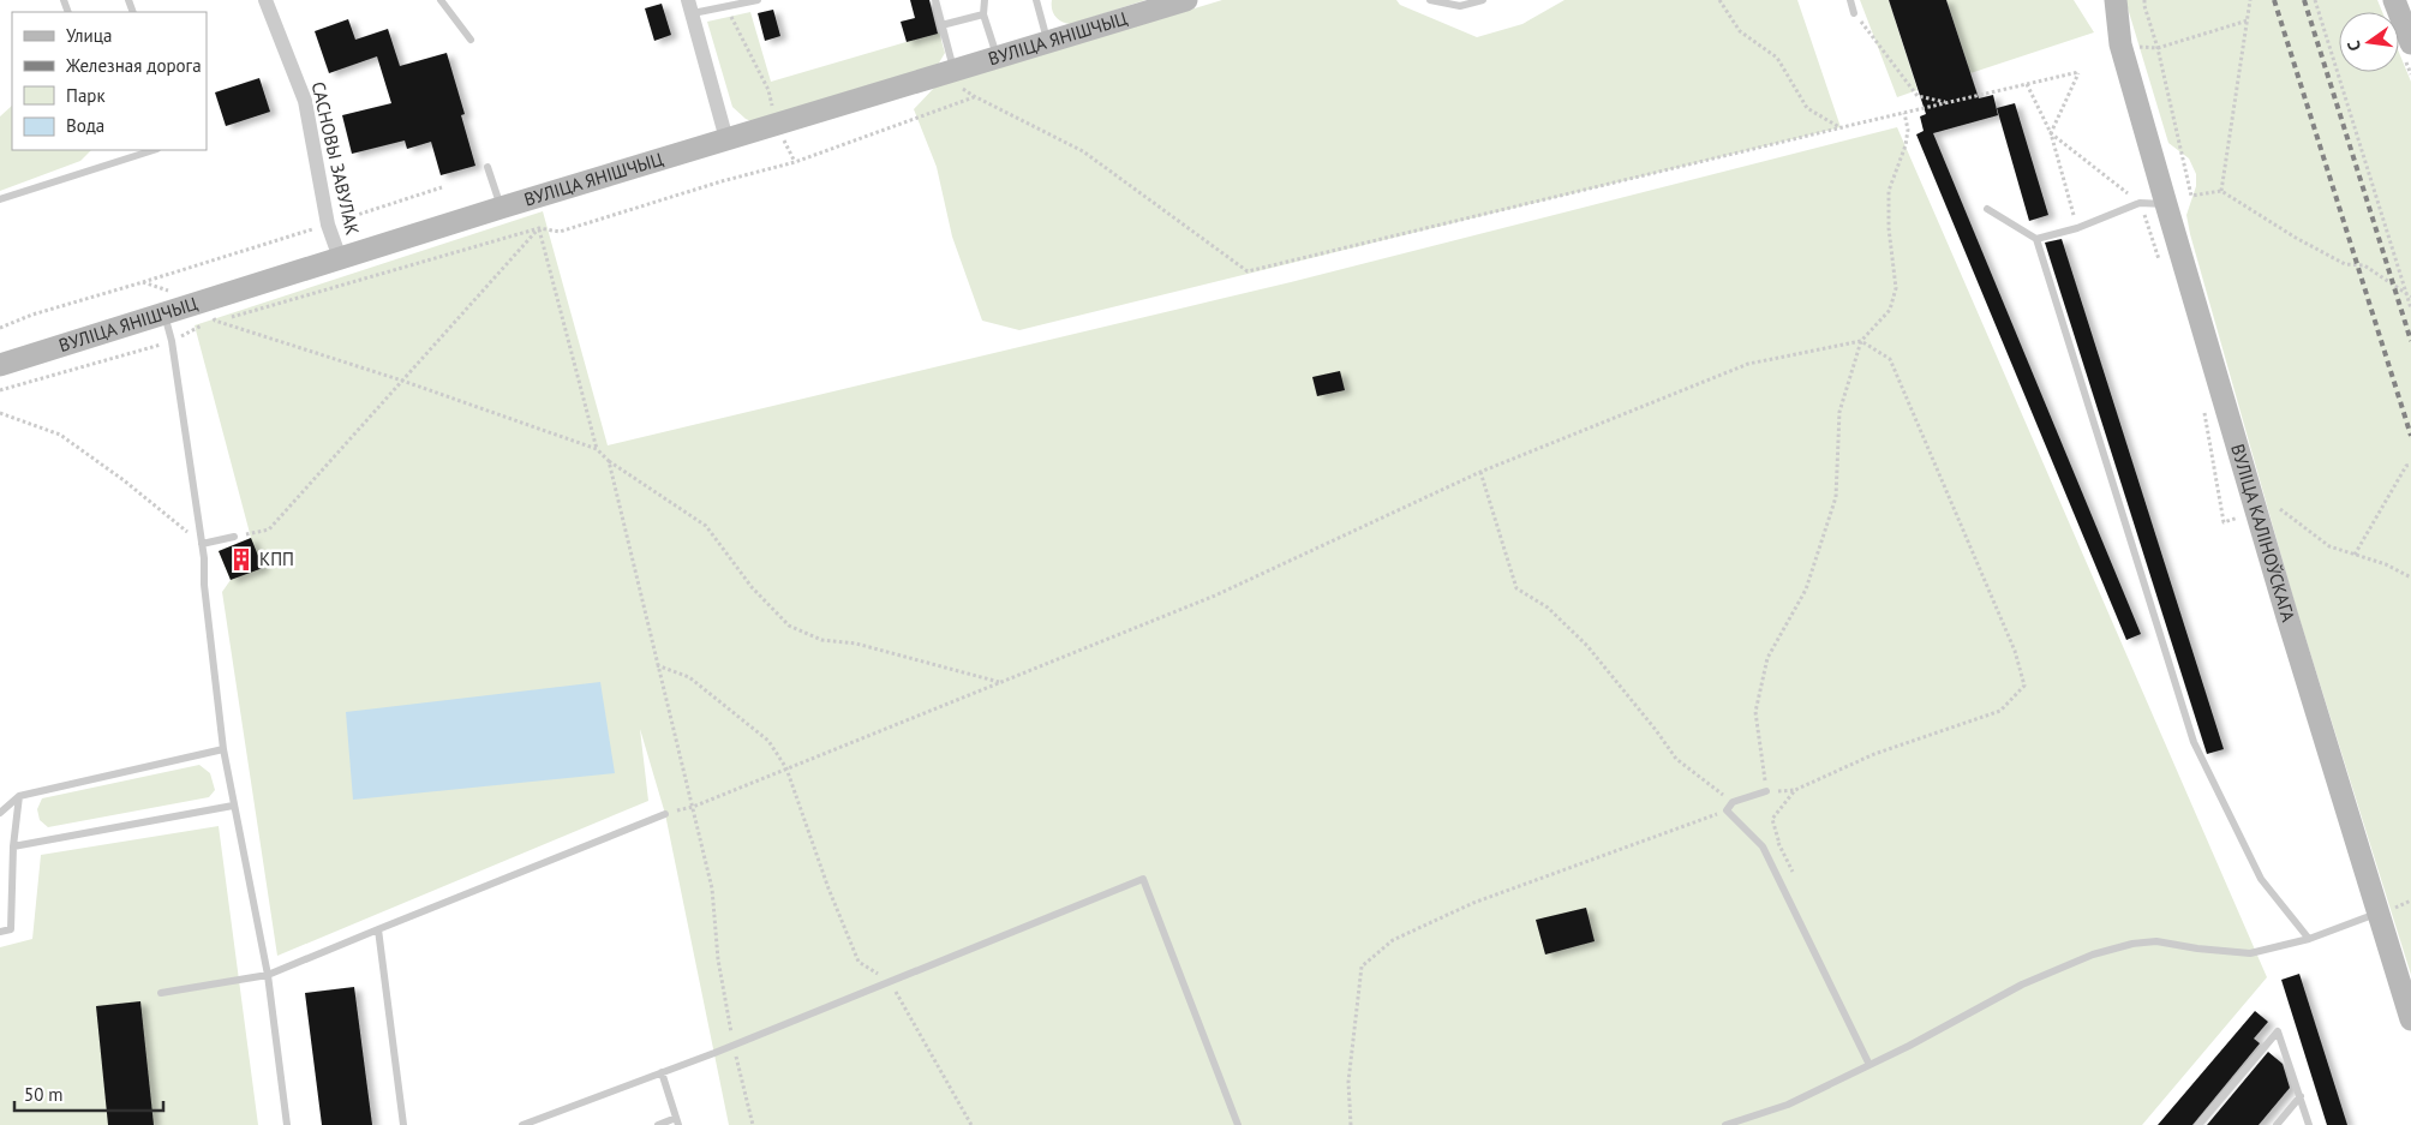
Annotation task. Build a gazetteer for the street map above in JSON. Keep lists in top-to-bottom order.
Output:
{
  "streets": {
    "street": ["ВУЛІЦА ЯНІШЧЫЦ", "САСНОВЫ ЗАВУЛАК", "ВУЛІЦА КАЛІНОЎСКАГА"]
  },
  "crossings": [
    ["ВУЛІЦА ЯНІШЧЫЦ", "САСНОВЫ ЗАВУЛАК"]
  ],
  "places": {
    "building": ["КПП"]
  },
  "legend": [
    "Улица",
    "Железная дорога",
    "Парк",
    "Вода"
  ],
  "scale_bar": "50 m",
  "north": "left"
}
